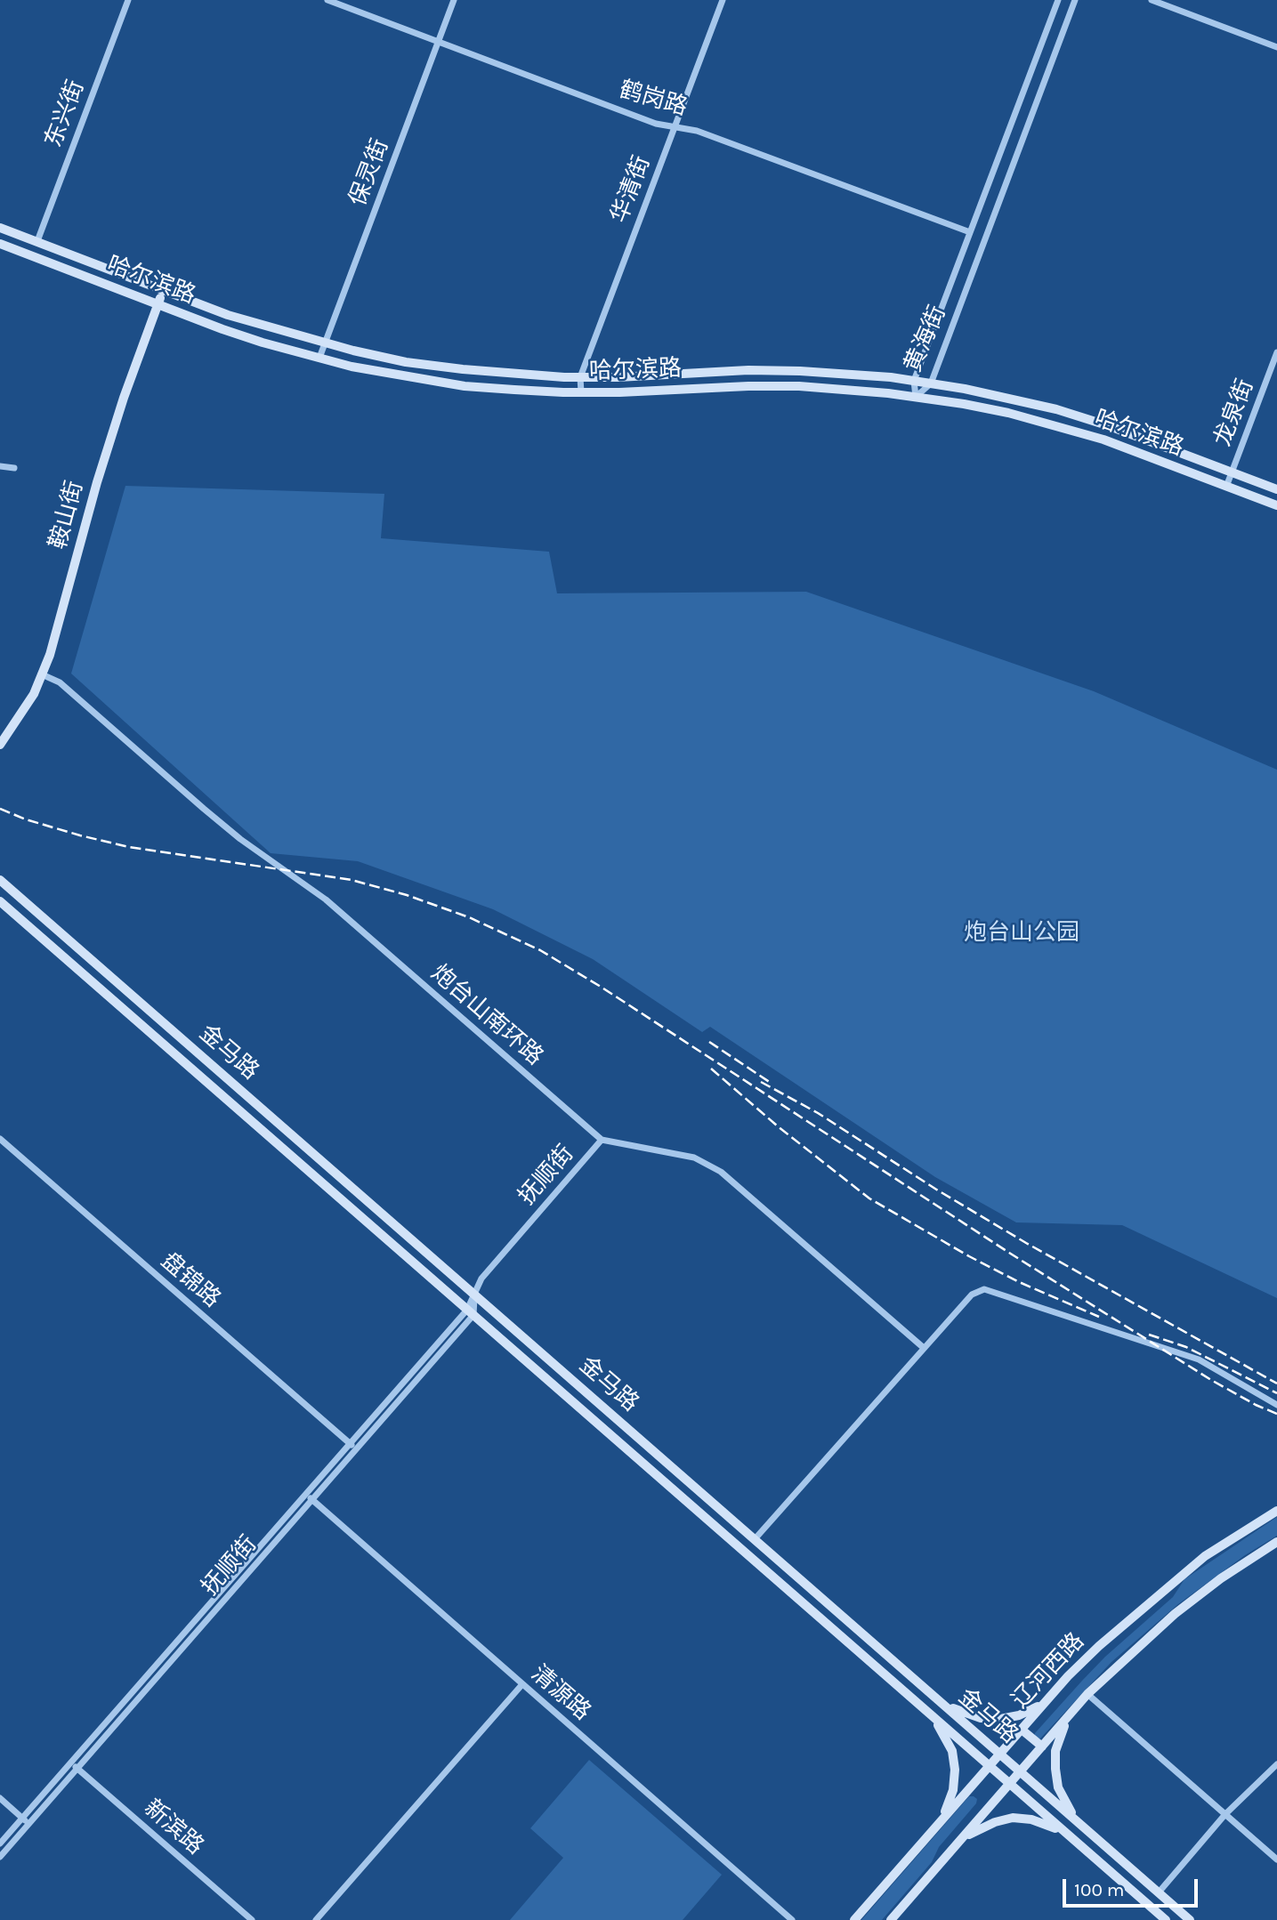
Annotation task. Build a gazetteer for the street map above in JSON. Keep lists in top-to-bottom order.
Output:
{
  "streets": {
    "main road": [
      "哈尔滨路",
      "鞍山街",
      "金马路",
      "辽河西路"
    ],
    "street": [
      "鹤岗路",
      "东兴街",
      "保灵街",
      "华清街",
      "黄海街",
      "龙泉街",
      "炮台山南环路",
      "抚顺街",
      "盘锦路",
      "清源路",
      "新滨路"
    ]
  },
  "crossings": [
    ["鹤岗路", "保灵街"],
    ["鹤岗路", "华清街"],
    ["鹤岗路", "黄海街"],
    ["东兴街", "哈尔滨路"],
    ["保灵街", "哈尔滨路"],
    ["华清街", "哈尔滨路"],
    ["哈尔滨路", "黄海街"],
    ["哈尔滨路", "龙泉街"],
    ["哈尔滨路", "鞍山街"],
    ["鞍山街", "炮台山南环路"],
    ["炮台山南环路", "抚顺街"],
    ["金马路", "抚顺街"],
    ["金马路", "辽河西路"],
    ["抚顺街", "盘锦路"],
    ["抚顺街", "清源路"],
    ["抚顺街", "新滨路"]
  ],
  "parks": ["炮台山公园"],
  "scale_bar": "100 m"
}
